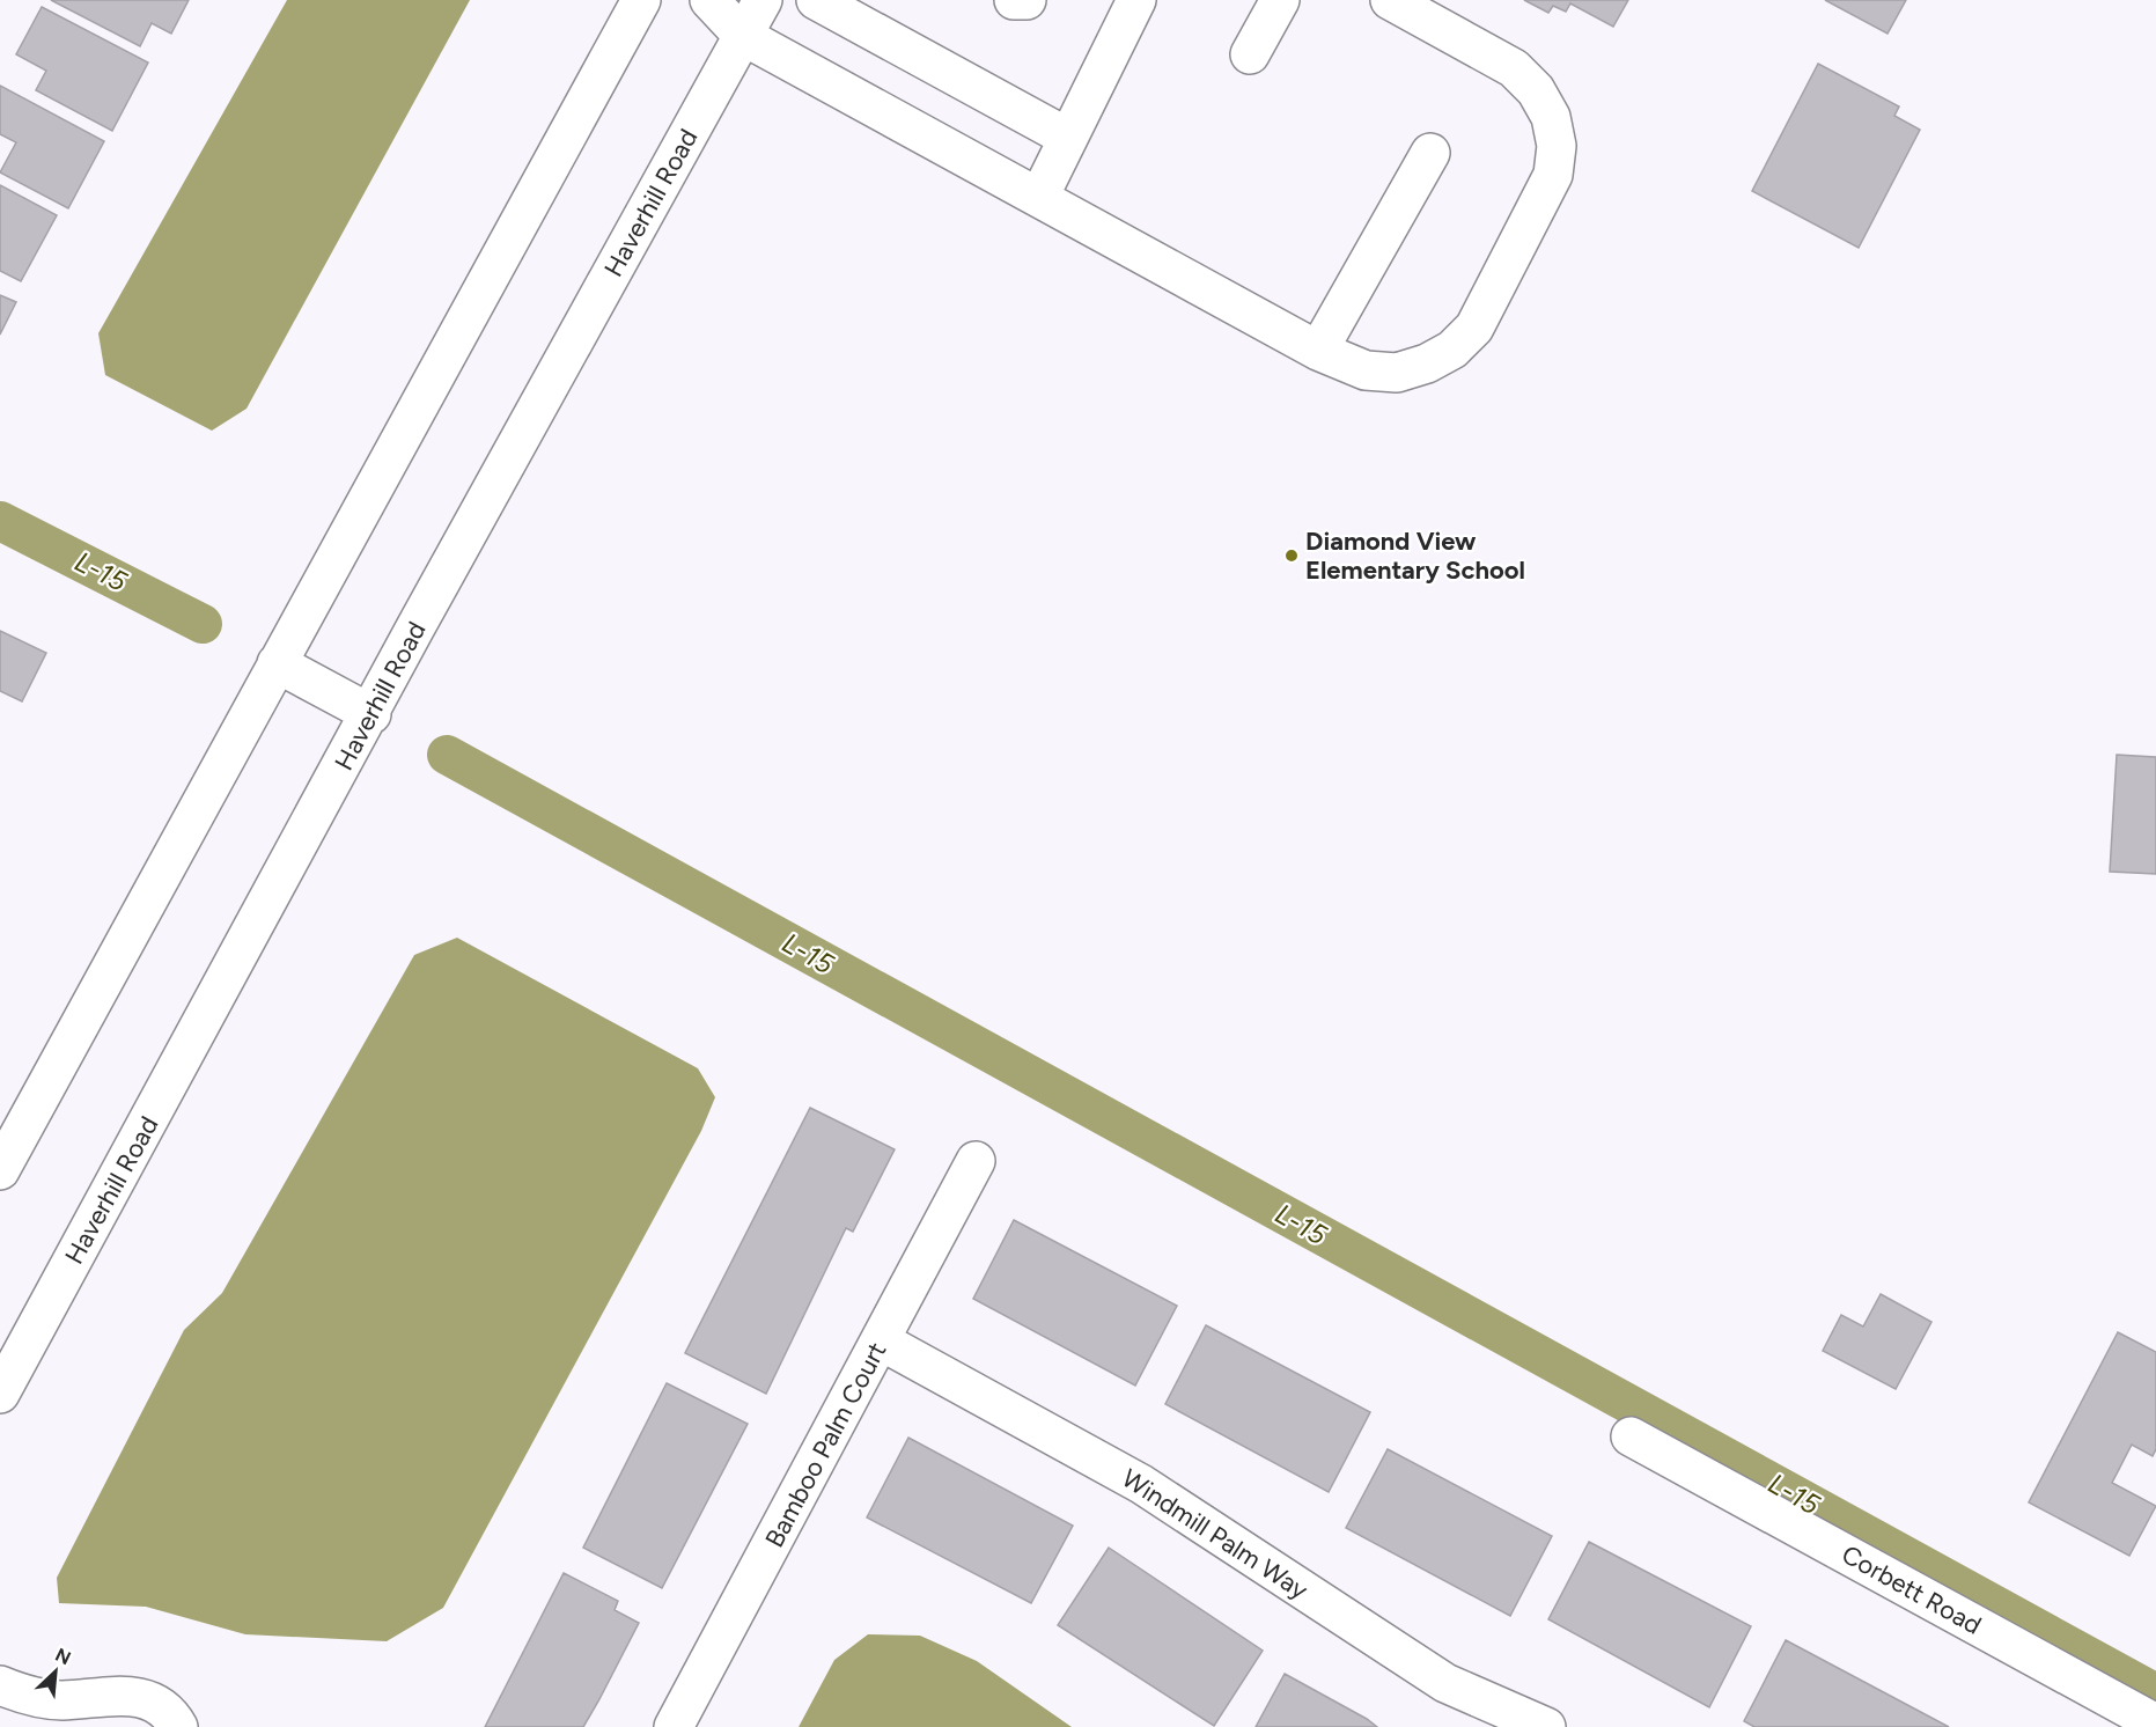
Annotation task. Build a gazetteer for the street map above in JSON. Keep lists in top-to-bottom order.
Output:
{
  "streets": {
    "street": [
      "Haverhill Road",
      "Bamboo Palm Court",
      "Windmill Palm Way",
      "Corbett Road"
    ]
  },
  "crossings": [
    ["Bamboo Palm Court", "Windmill Palm Way"]
  ],
  "water": ["L-15"],
  "places": ["Diamond View Elementary School"],
  "north": "top right"
}
